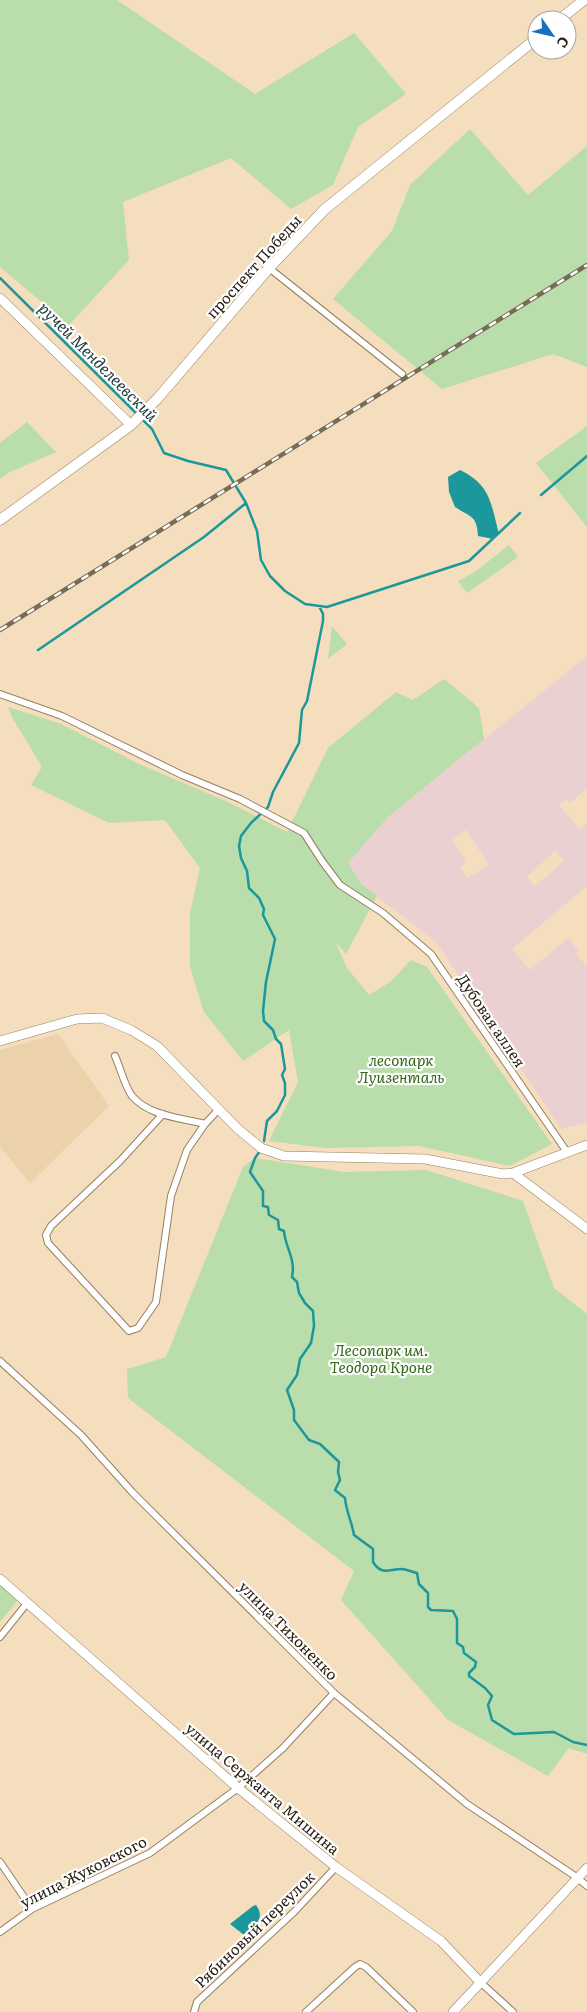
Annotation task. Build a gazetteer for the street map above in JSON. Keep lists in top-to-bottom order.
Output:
{
  "streets": {
    "main road": ["проспект Победы"],
    "street": [
      "Дубовая аллея",
      "улица Тихоненко",
      "улица Сержанта Мишина",
      "улица Жуковского",
      "Рябиновый переулок"
    ]
  },
  "crossings": [
    ["улица Тихоненко", "улица Жуковского"],
    ["улица Сержанта Мишина", "улица Жуковского"],
    ["улица Сержанта Мишина", "Рябиновый переулок"]
  ],
  "water": ["ручей Менделеевский"],
  "parks": ["лесопарк Луизенталь", "Лесопарк им. Теодора Кроне"],
  "north": "bottom right"
}
